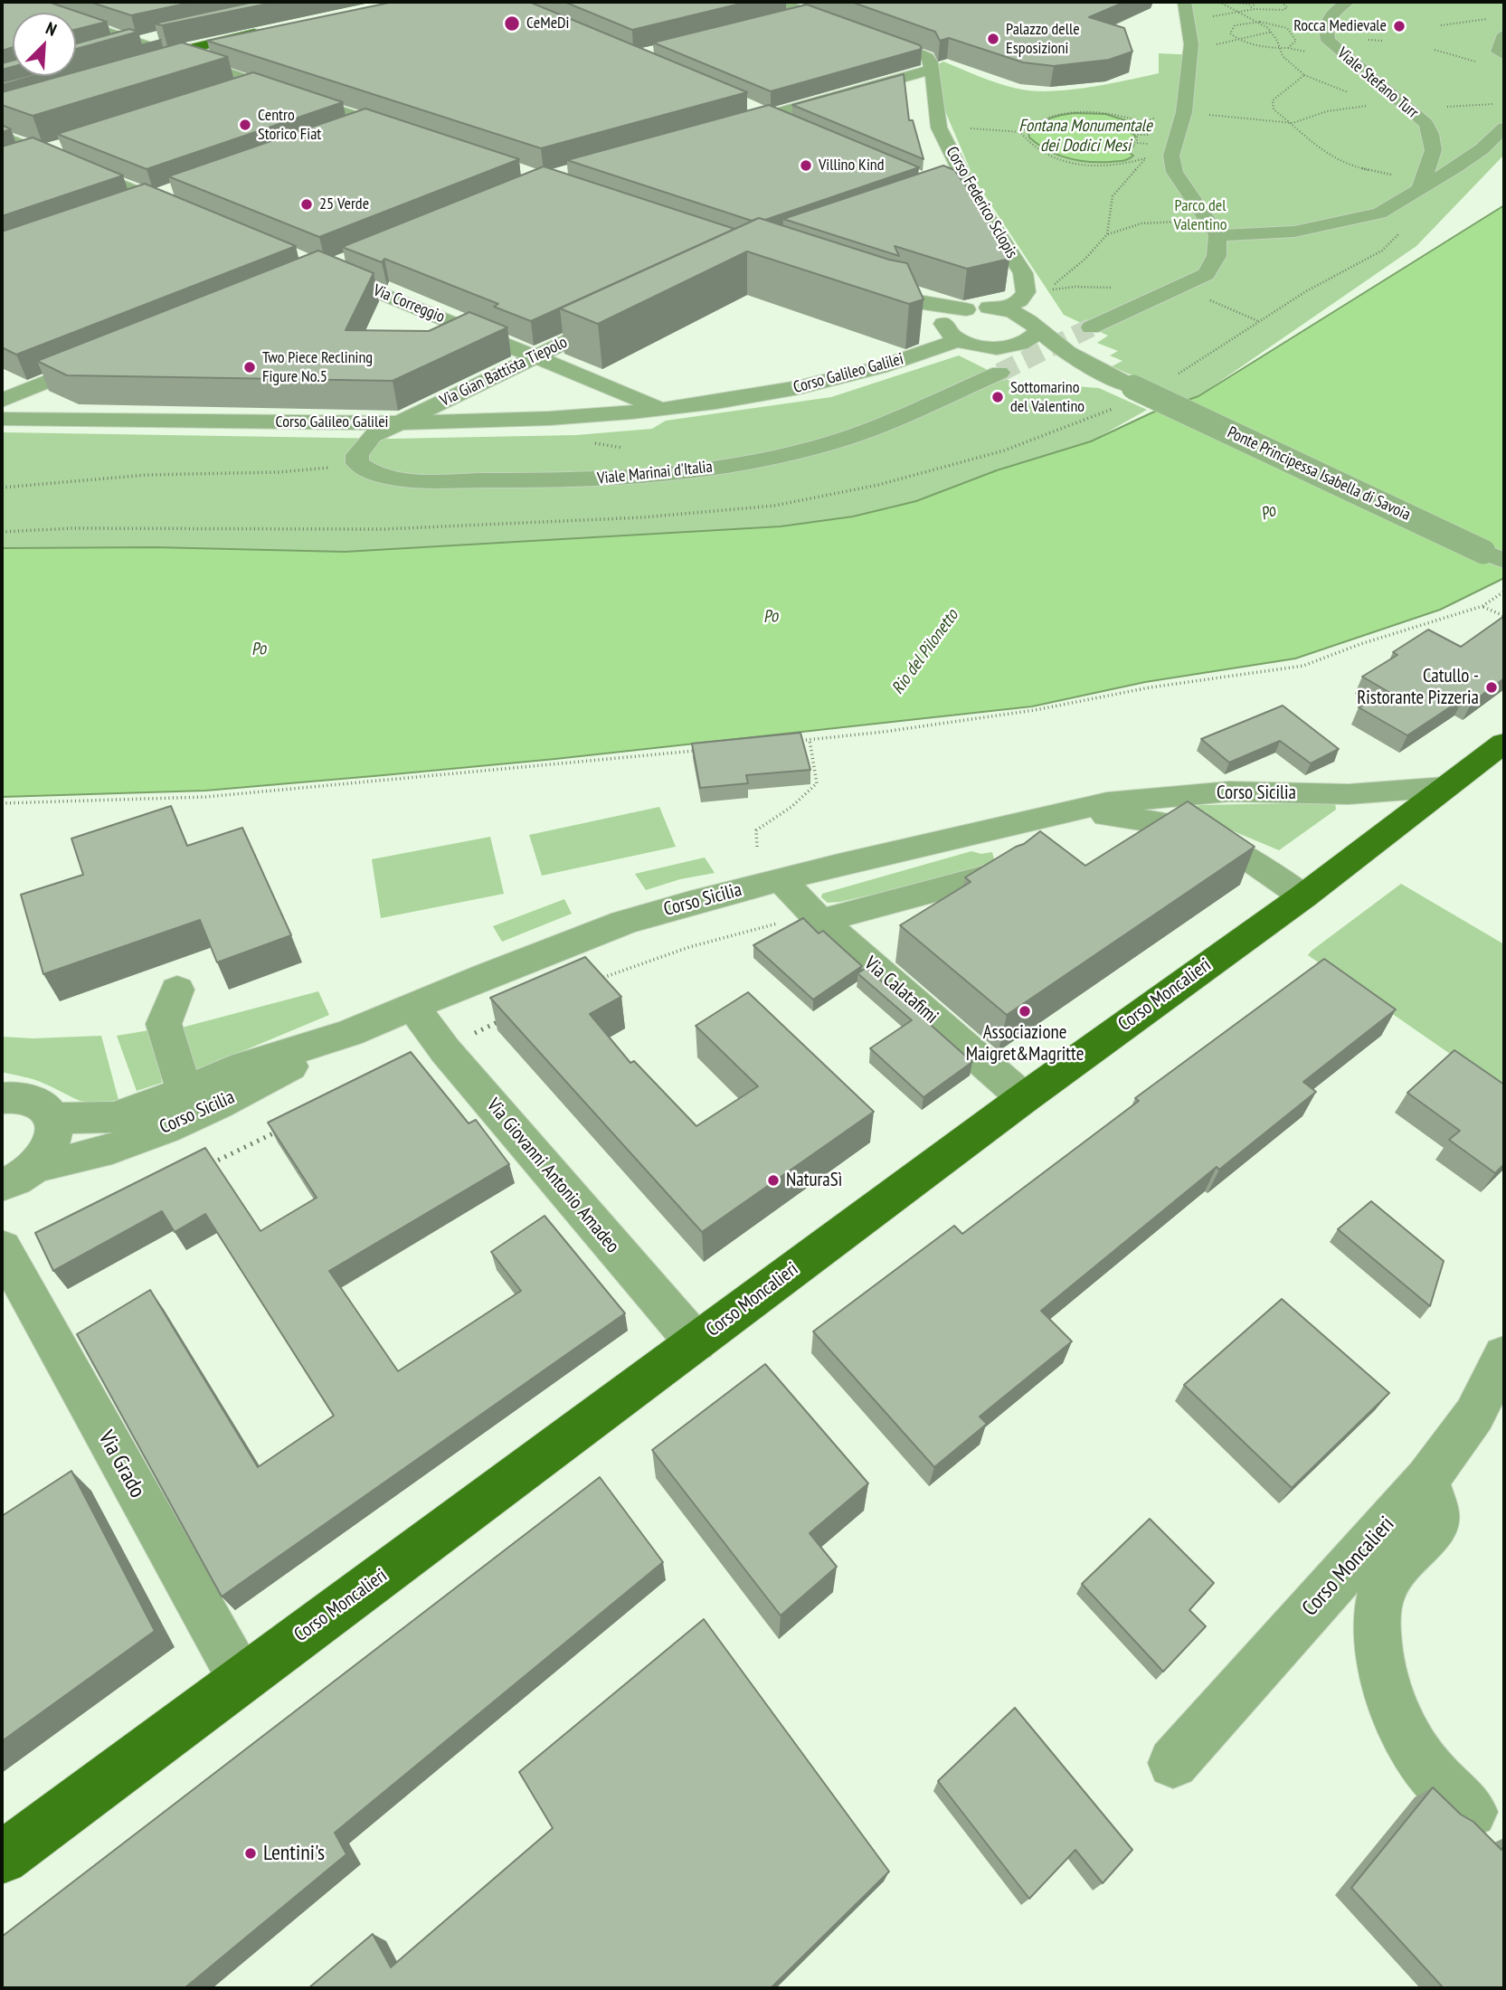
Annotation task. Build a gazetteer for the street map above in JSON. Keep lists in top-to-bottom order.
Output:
{
  "streets": {
    "main road": ["Corso Moncalieri"],
    "street": [
      "Viale Stefano Turr",
      "Corso Federico Sclopis",
      "Via Correggio",
      "Via Gian Battista Tiepolo",
      "Corso Galileo Galilei",
      "Viale Marinai d'Italia",
      "Ponte Principessa Isabella di Savoia",
      "Corso Sicilia",
      "Via Calatafimi",
      "Via Giovanni Antonio Amadeo",
      "Via Grado"
    ]
  },
  "crossings": [
    ["Via Correggio", "Via Gian Battista Tiepolo"],
    ["Via Gian Battista Tiepolo", "Corso Galileo Galilei"],
    ["Corso Sicilia", "Via Calatafimi"],
    ["Corso Sicilia", "Corso Moncalieri"],
    ["Corso Sicilia", "Via Giovanni Antonio Amadeo"],
    ["Via Calatafimi", "Corso Moncalieri"],
    ["Corso Moncalieri", "Via Giovanni Antonio Amadeo"],
    ["Corso Moncalieri", "Via Grado"]
  ],
  "water": ["Fontana Monumentale dei Dodici Mesi", "Po", "Rio del Pilonetto"],
  "parks": ["Parco del Valentino"],
  "places": [
    "CeMeDi",
    "Rocca Medievale",
    "Palazzo delle Esposizioni",
    "Centro Storico Fiat",
    "Villino Kind",
    "25 Verde",
    "Two Piece Reclining Figure No.5",
    "Sottomarino del Valentino",
    "Catullo - Ristorante Pizzeria",
    "Associazione Maigret&Magritte",
    "NaturaSì",
    "Lentini's"
  ],
  "north": "top right"
}
